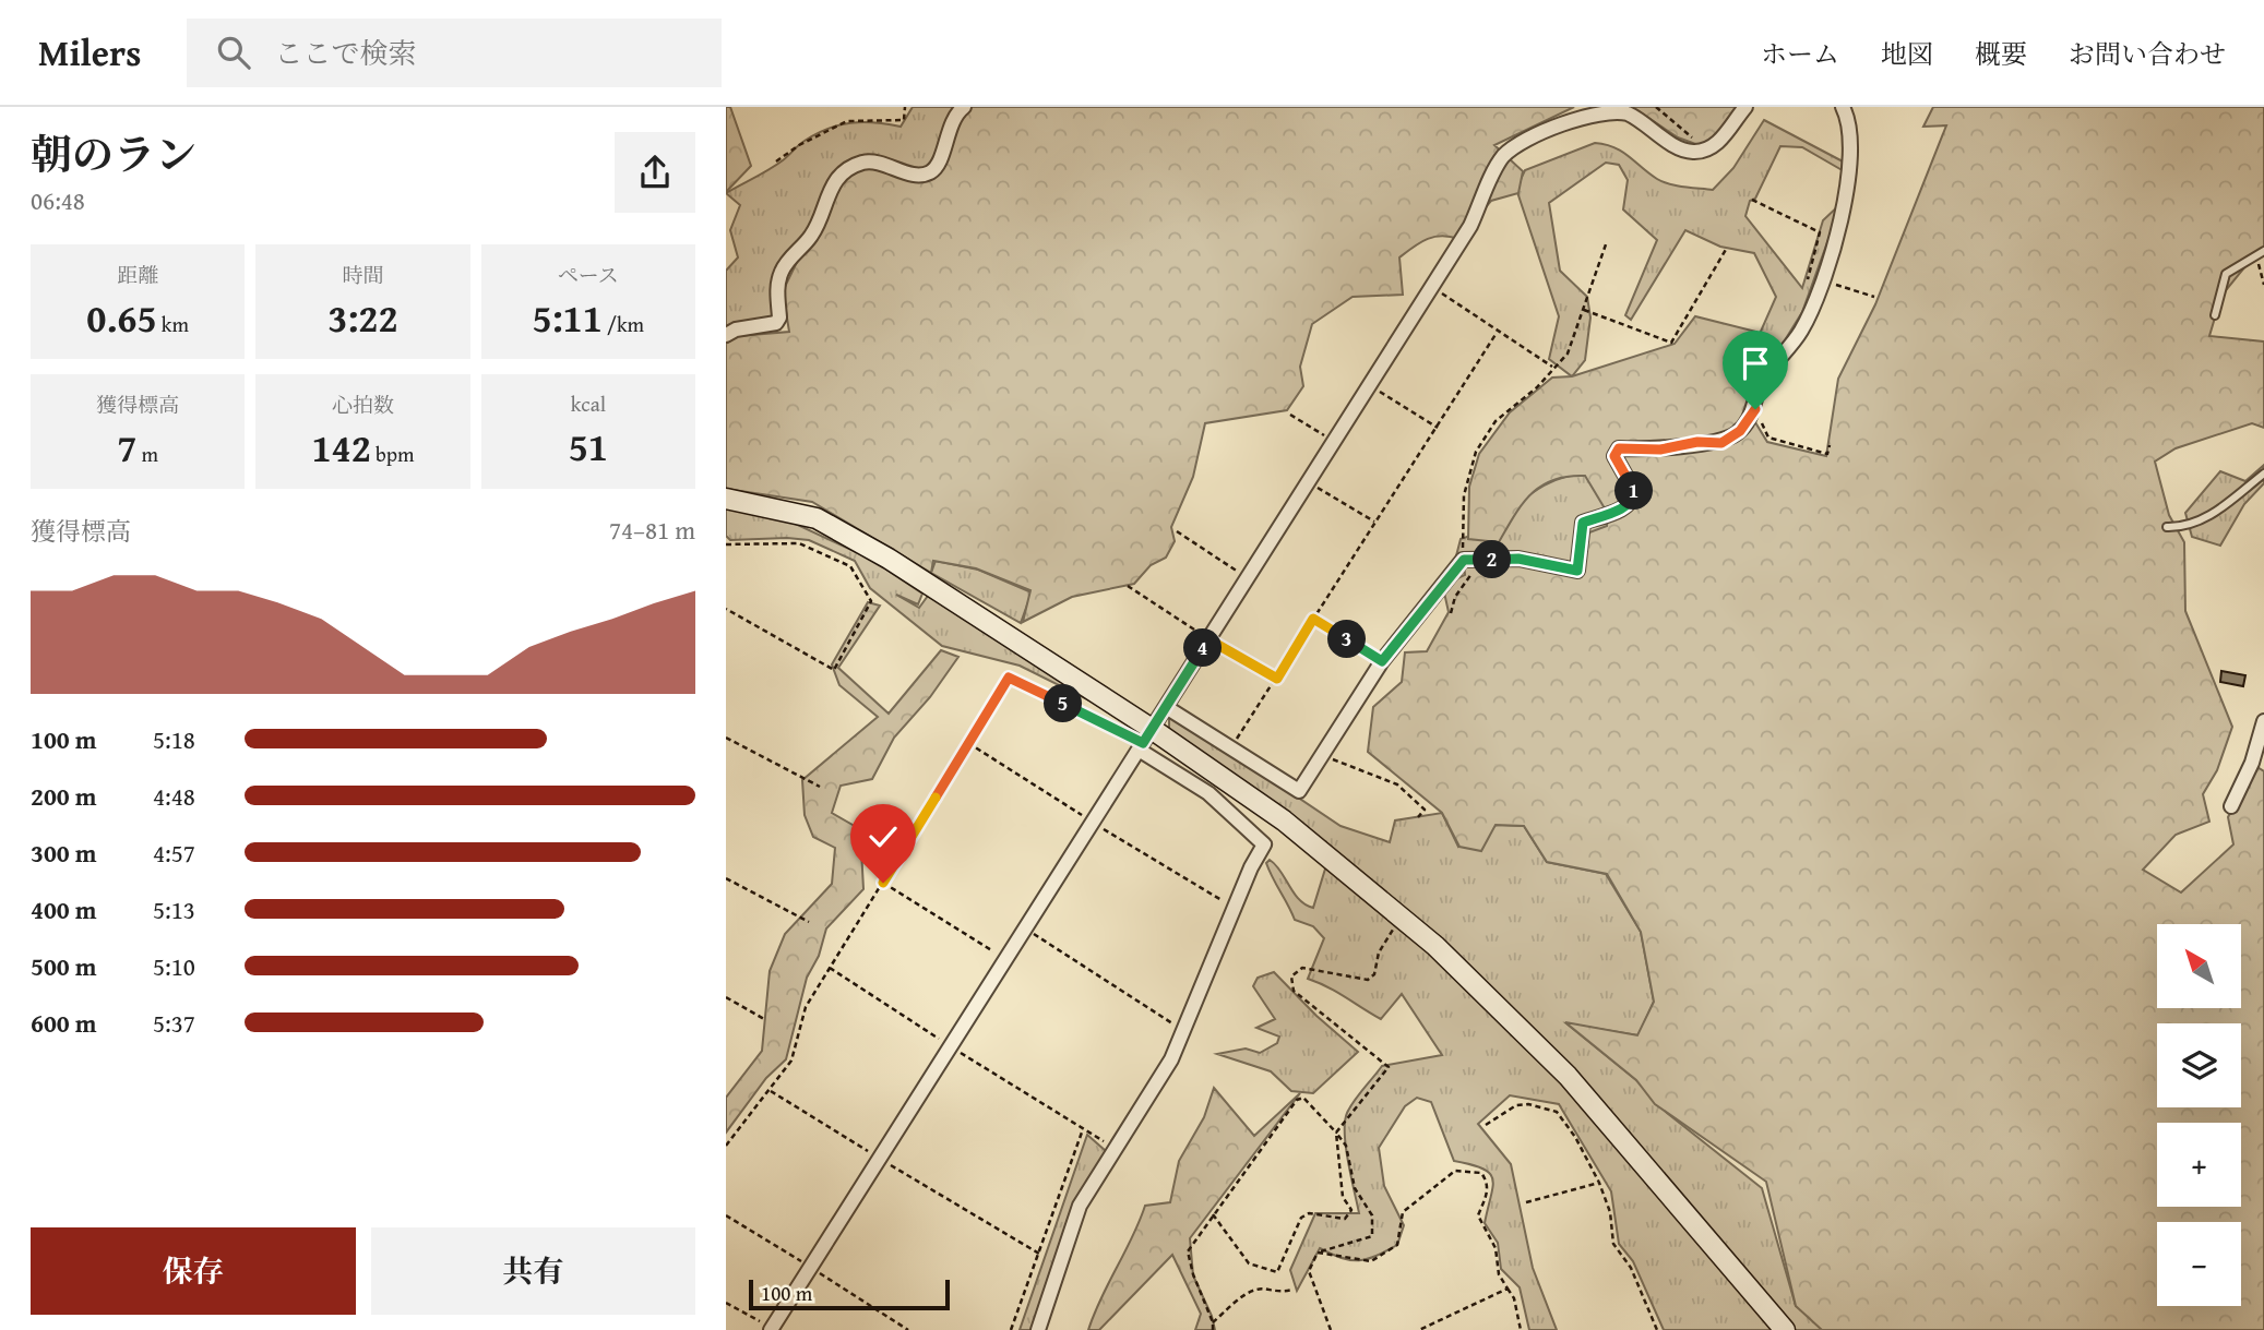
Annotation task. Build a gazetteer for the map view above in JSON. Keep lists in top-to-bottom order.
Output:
{
  "scale_bar": "100 m",
  "north": "top left",
  "page": {
    "header": "Milers",
    "search": "ここで検索",
    "nav": [
      "ホーム",
      "地図",
      "概要",
      "お問い合わせ"
    ],
    "heading": ["朝のラン", "06:48"],
    "stats": [
      ["距離", "0.65 km"],
      ["時間", "3:22"],
      ["ペース", "5:11 /km"],
      ["獲得標高", "7 m"],
      ["心拍数", "142 bpm"],
      ["kcal", "51"]
    ],
    "pins": [
      "1",
      "2",
      "3",
      "4",
      "5"
    ],
    "chart": ["獲得標高", "74–81 m"],
    "list": [
      {
        "name": "100 m",
        "note": "5:18"
      },
      {
        "name": "200 m",
        "note": "4:48"
      },
      {
        "name": "300 m",
        "note": "4:57"
      },
      {
        "name": "400 m",
        "note": "5:13"
      },
      {
        "name": "500 m",
        "note": "5:10"
      },
      {
        "name": "600 m",
        "note": "5:37"
      }
    ],
    "map_buttons": ["+", "−"],
    "buttons": ["保存", "共有"],
    "scale": "100 m"
  }
}
